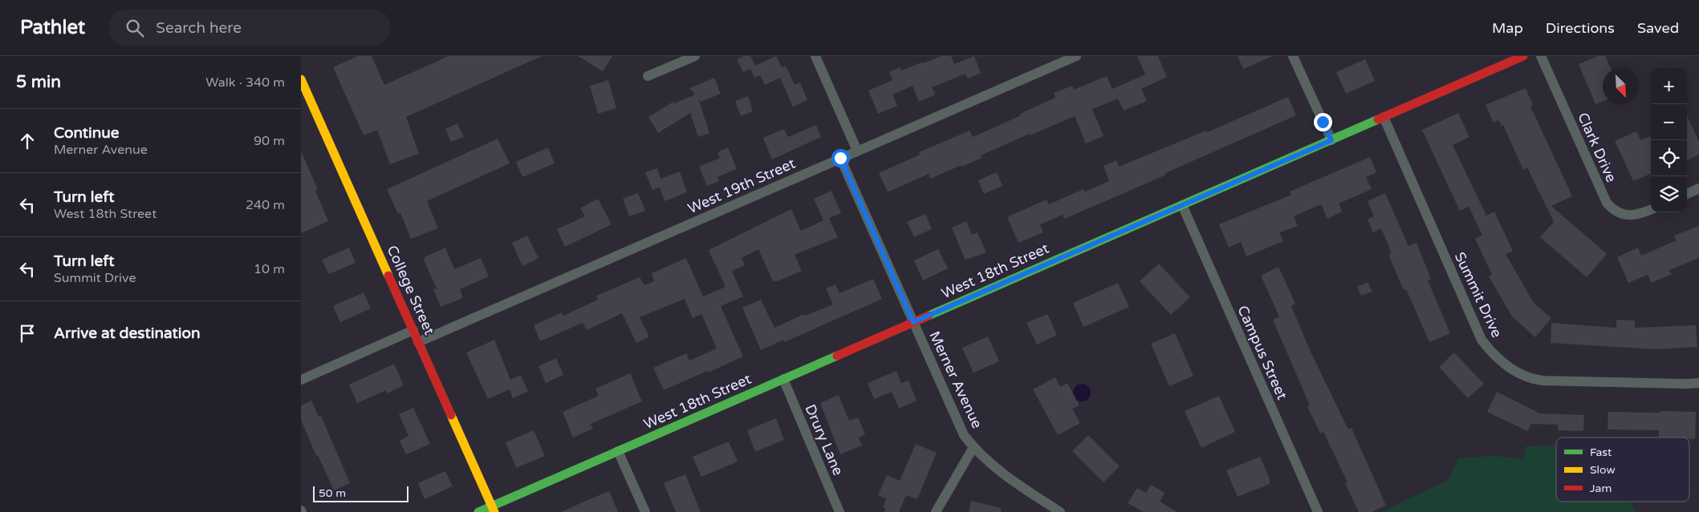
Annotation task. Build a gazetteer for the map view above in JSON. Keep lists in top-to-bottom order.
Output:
{
  "streets": {
    "main road": ["West 18th Street", "College Street"],
    "street": [
      "Clark Drive",
      "West 19th Street",
      "Summit Drive",
      "Campus Street",
      "Merner Avenue",
      "Drury Lane"
    ]
  },
  "crossings": [
    ["West 19th Street", "College Street"],
    ["West 19th Street", "Merner Avenue"],
    ["West 18th Street", "College Street"],
    ["West 18th Street", "Summit Drive"],
    ["West 18th Street", "Campus Street"],
    ["West 18th Street", "Merner Avenue"],
    ["West 18th Street", "Drury Lane"]
  ],
  "legend": ["Fast", "Slow", "Jam"],
  "scale_bar": "50 m",
  "north": "bottom right",
  "page": {
    "header": "Pathlet",
    "search": "Search here",
    "nav": ["Map", "Directions", "Saved"],
    "heading": ["5 min", "Walk · 340 m"],
    "map_buttons": ["+", "−"],
    "list": [
      ["Continue", "Merner Avenue", "90 m"],
      ["Turn left", "West 18th Street", "240 m"],
      ["Turn left", "Summit Drive", "10 m"],
      "Arrive at destination"
    ],
    "scale": "50 m"
  }
}
